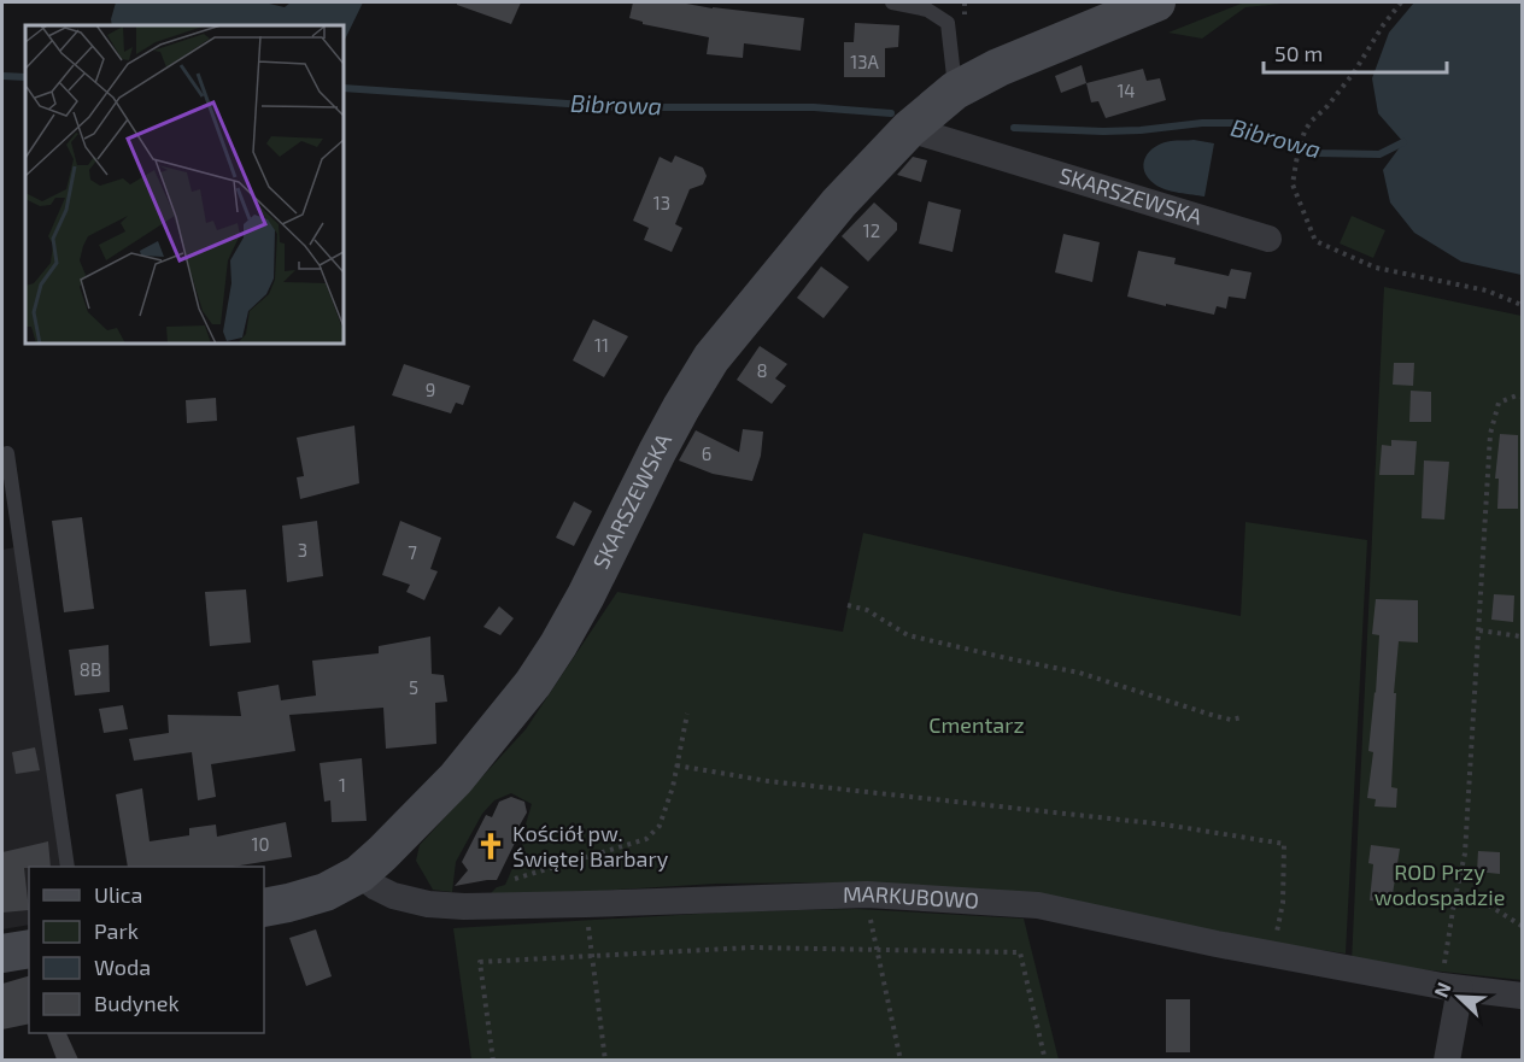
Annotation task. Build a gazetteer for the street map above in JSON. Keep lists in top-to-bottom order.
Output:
{
  "streets": {
    "street": ["SKARSZEWSKA", "MARKUBOWO"]
  },
  "crossings": [
    ["SKARSZEWSKA", "MARKUBOWO"]
  ],
  "water": ["Bibrowa"],
  "parks": ["Cmentarz", "ROD Przy wodospadzie"],
  "places": {
    "church": ["Kościół pw. Świętej Barbary"]
  },
  "house_numbers": [
    "13A",
    "14",
    "13",
    "12",
    "11",
    "8",
    "9",
    "6",
    "3",
    "7",
    "8B",
    "5",
    "1",
    "10"
  ],
  "legend": [
    "Ulica",
    "Park",
    "Woda",
    "Budynek"
  ],
  "scale_bar": "50 m",
  "north": "top left"
}
